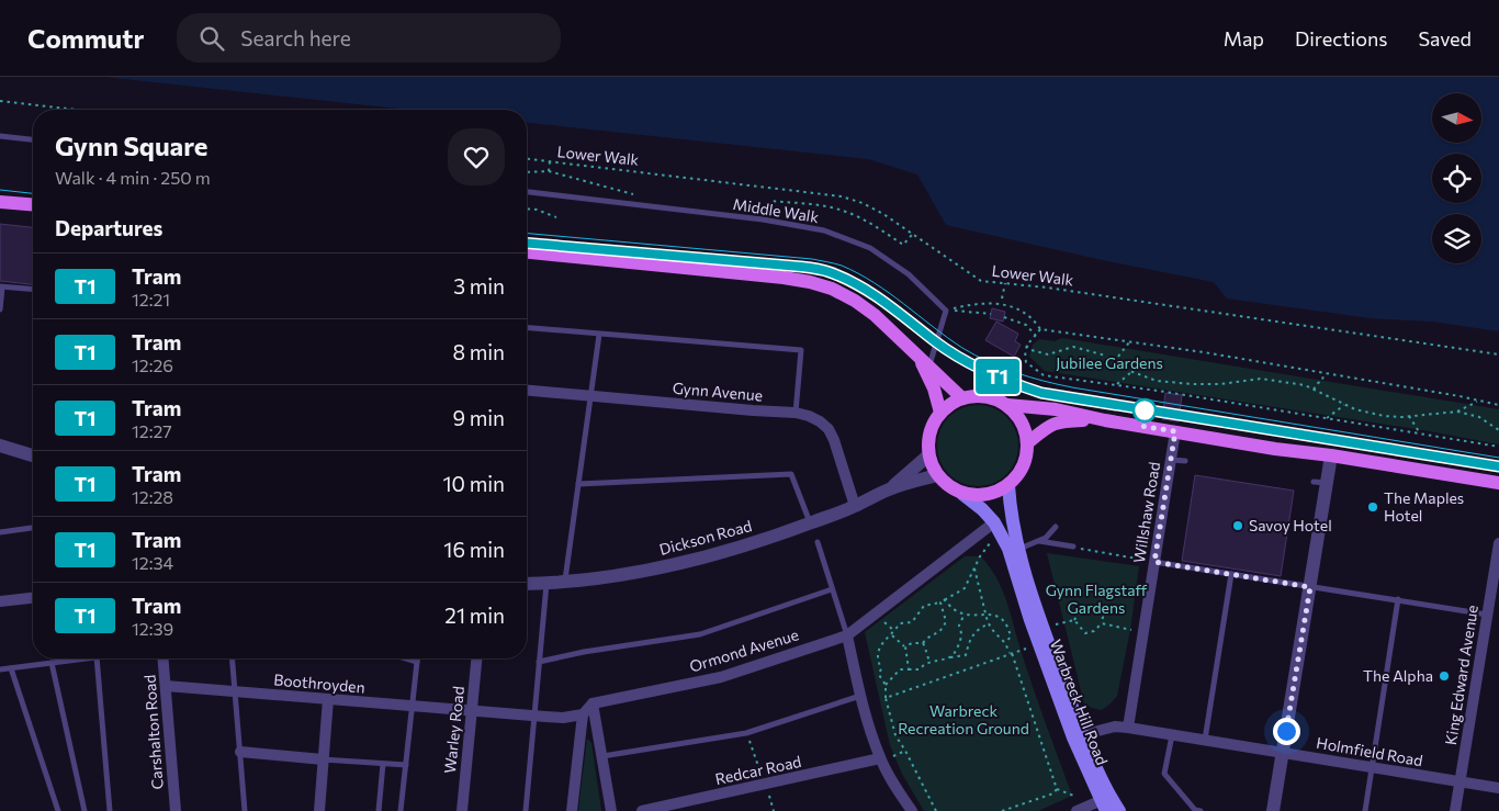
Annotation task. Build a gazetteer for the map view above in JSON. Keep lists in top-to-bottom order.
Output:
{
  "streets": {
    "main road": ["Warbreck Hill Road"],
    "street": [
      "Gynn Avenue",
      "Willshaw Road",
      "Dickson Road",
      "Ormond Avenue",
      "King Edward Avenue",
      "Boothroyden",
      "Warley Road",
      "Carshalton Road",
      "Holmfield Road",
      "Redcar Road"
    ],
    "lane": ["Middle Walk"],
    "path": ["Lower Walk"]
  },
  "crossings": [
    ["Gynn Avenue", "Dickson Road"],
    ["Willshaw Road", "Holmfield Road"],
    ["Dickson Road", "Warbreck Hill Road"],
    ["Ormond Avenue", "Warbreck Hill Road"],
    ["King Edward Avenue", "Holmfield Road"],
    ["Boothroyden", "Warley Road"],
    ["Boothroyden", "Carshalton Road"],
    ["Warbreck Hill Road", "Holmfield Road"]
  ],
  "parks": ["Jubilee Gardens", "Gynn Flagstaff Gardens", "Warbreck Recreation Ground"],
  "places": ["The Maples Hotel", "Savoy Hotel", "The Alpha"],
  "lines": ["tram line T1"],
  "north": "right",
  "page": {
    "header": "Commutr",
    "search": "Search here",
    "nav": ["Map", "Directions", "Saved"],
    "on_map": "T1",
    "heading": [
      ["Gynn Square", "Walk · 4 min · 250 m"],
      "Departures"
    ],
    "list": [
      {
        "mark": "T1",
        "name": "Tram",
        "note": "12:21",
        "value": "3 min"
      },
      {
        "mark": "T1",
        "name": "Tram",
        "note": "12:26",
        "value": "8 min"
      },
      {
        "mark": "T1",
        "name": "Tram",
        "note": "12:27",
        "value": "9 min"
      },
      {
        "mark": "T1",
        "name": "Tram",
        "note": "12:28",
        "value": "10 min"
      },
      {
        "mark": "T1",
        "name": "Tram",
        "note": "12:34",
        "value": "16 min"
      },
      {
        "mark": "T1",
        "name": "Tram",
        "note": "12:39",
        "value": "21 min"
      }
    ]
  }
}
